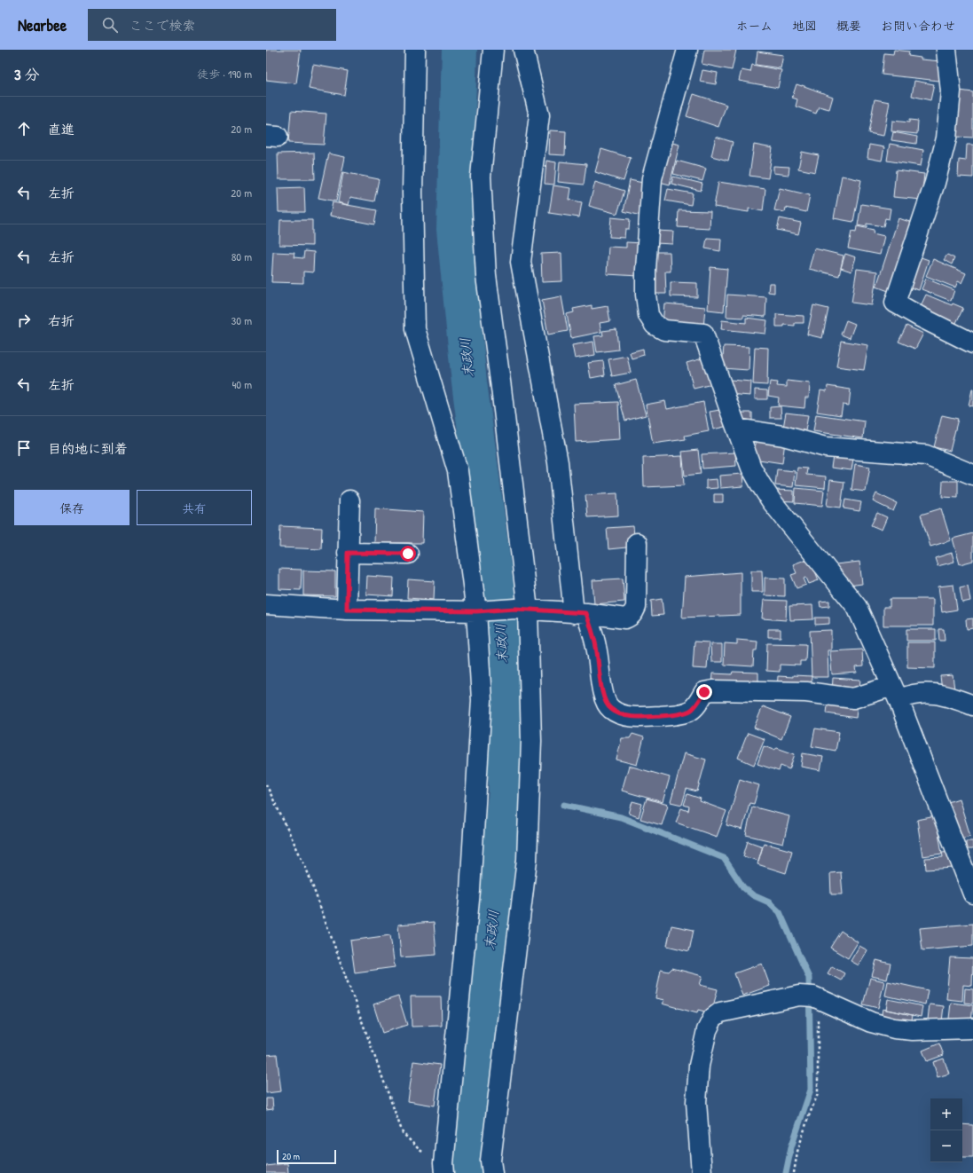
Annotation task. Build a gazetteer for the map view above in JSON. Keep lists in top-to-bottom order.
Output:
{
  "water": ["末政川"],
  "scale_bar": "20 m",
  "page": {
    "header": "Nearbee",
    "search": "ここで検索",
    "nav": [
      "ホーム",
      "地図",
      "概要",
      "お問い合わせ"
    ],
    "heading": ["3 分", "徒歩 · 190 m"],
    "list": [
      ["直進", "20 m"],
      ["左折", "20 m"],
      ["左折", "80 m"],
      ["右折", "30 m"],
      ["左折", "40 m"],
      "目的地に到着"
    ],
    "buttons": ["保存", "共有"],
    "map_buttons": ["+", "−"],
    "scale": "20 m"
  }
}
